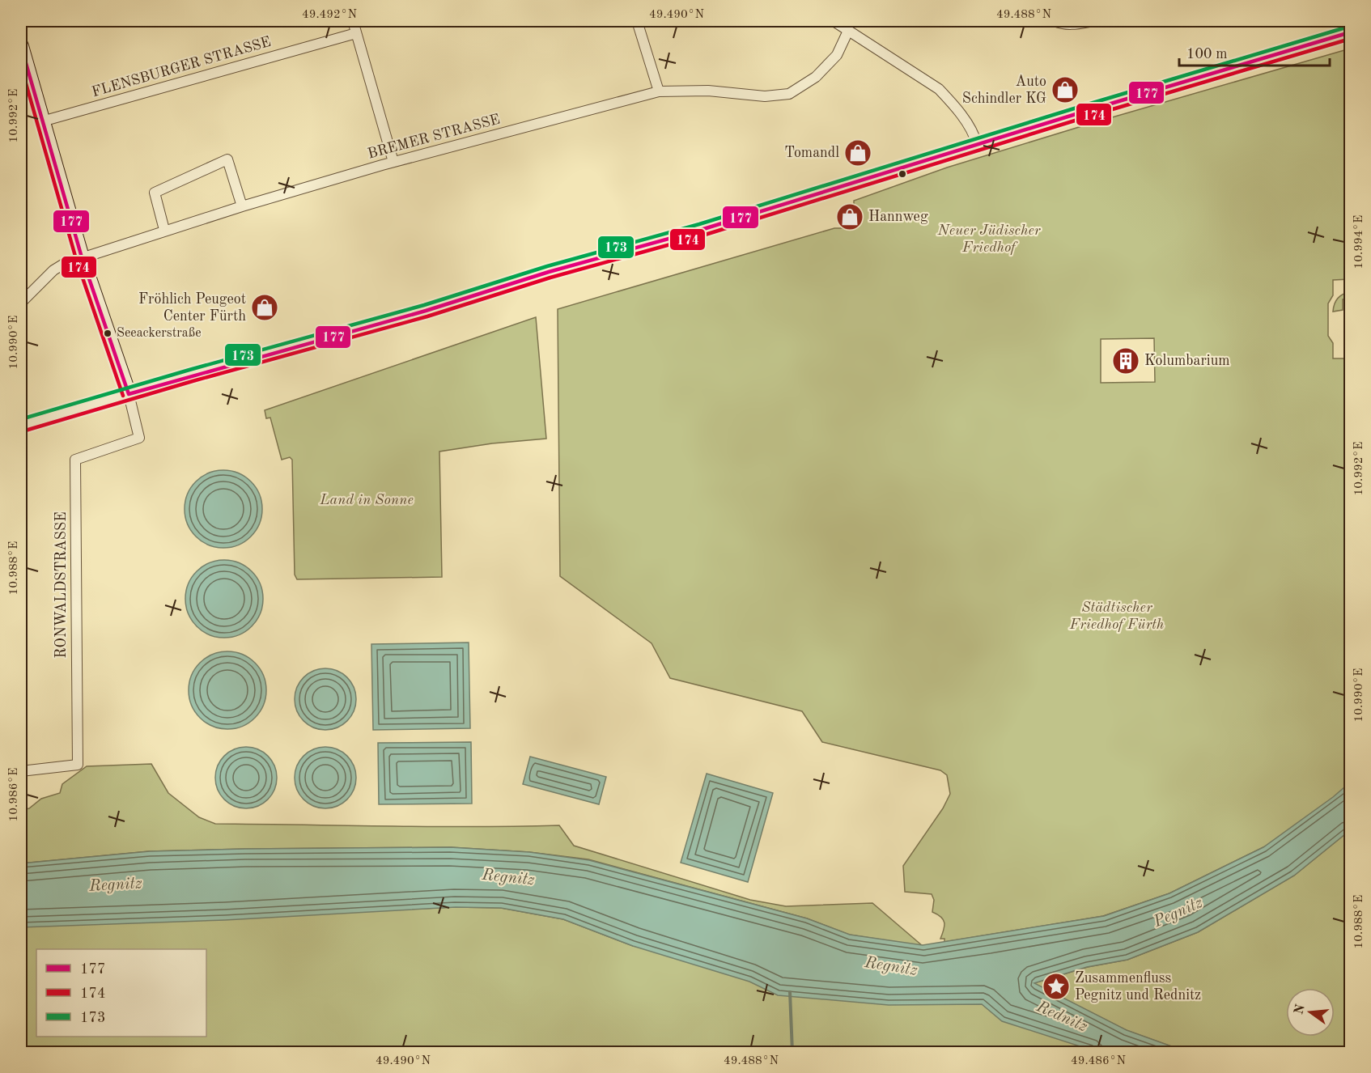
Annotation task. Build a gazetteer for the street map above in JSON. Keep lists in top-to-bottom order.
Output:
{
  "streets": {
    "street": ["FLENSBURGER STRASSE", "BREMER STRASSE", "RONWALDSTRASSE"]
  },
  "water": ["Regnitz", "Pegnitz", "Rednitz"],
  "parks": ["Neuer Jüdischer Friedhof", "Land in Sonne", "Städtischer Friedhof Fürth"],
  "places": {
    "shop": [
      "Auto Schindler KG",
      "Tomandl",
      "Hannweg",
      "Fröhlich Peugeot Center Fürth"
    ],
    "other": ["Seeackerstraße"],
    "building": ["Kolumbarium"],
    "place": ["Zusammenfluss Pegnitz und Rednitz"]
  },
  "lines": ["transit line 173", "transit line 177", "transit line 174"],
  "legend": ["177", "174", "173"],
  "scale_bar": "100 m",
  "north": "left",
  "coordinates": [
    "49.492°N",
    "49.490°N",
    "49.488°N",
    "10.992°E",
    "10.994°E",
    "10.990°E",
    "10.988°E",
    "10.986°E",
    "49.486°N"
  ]
}
